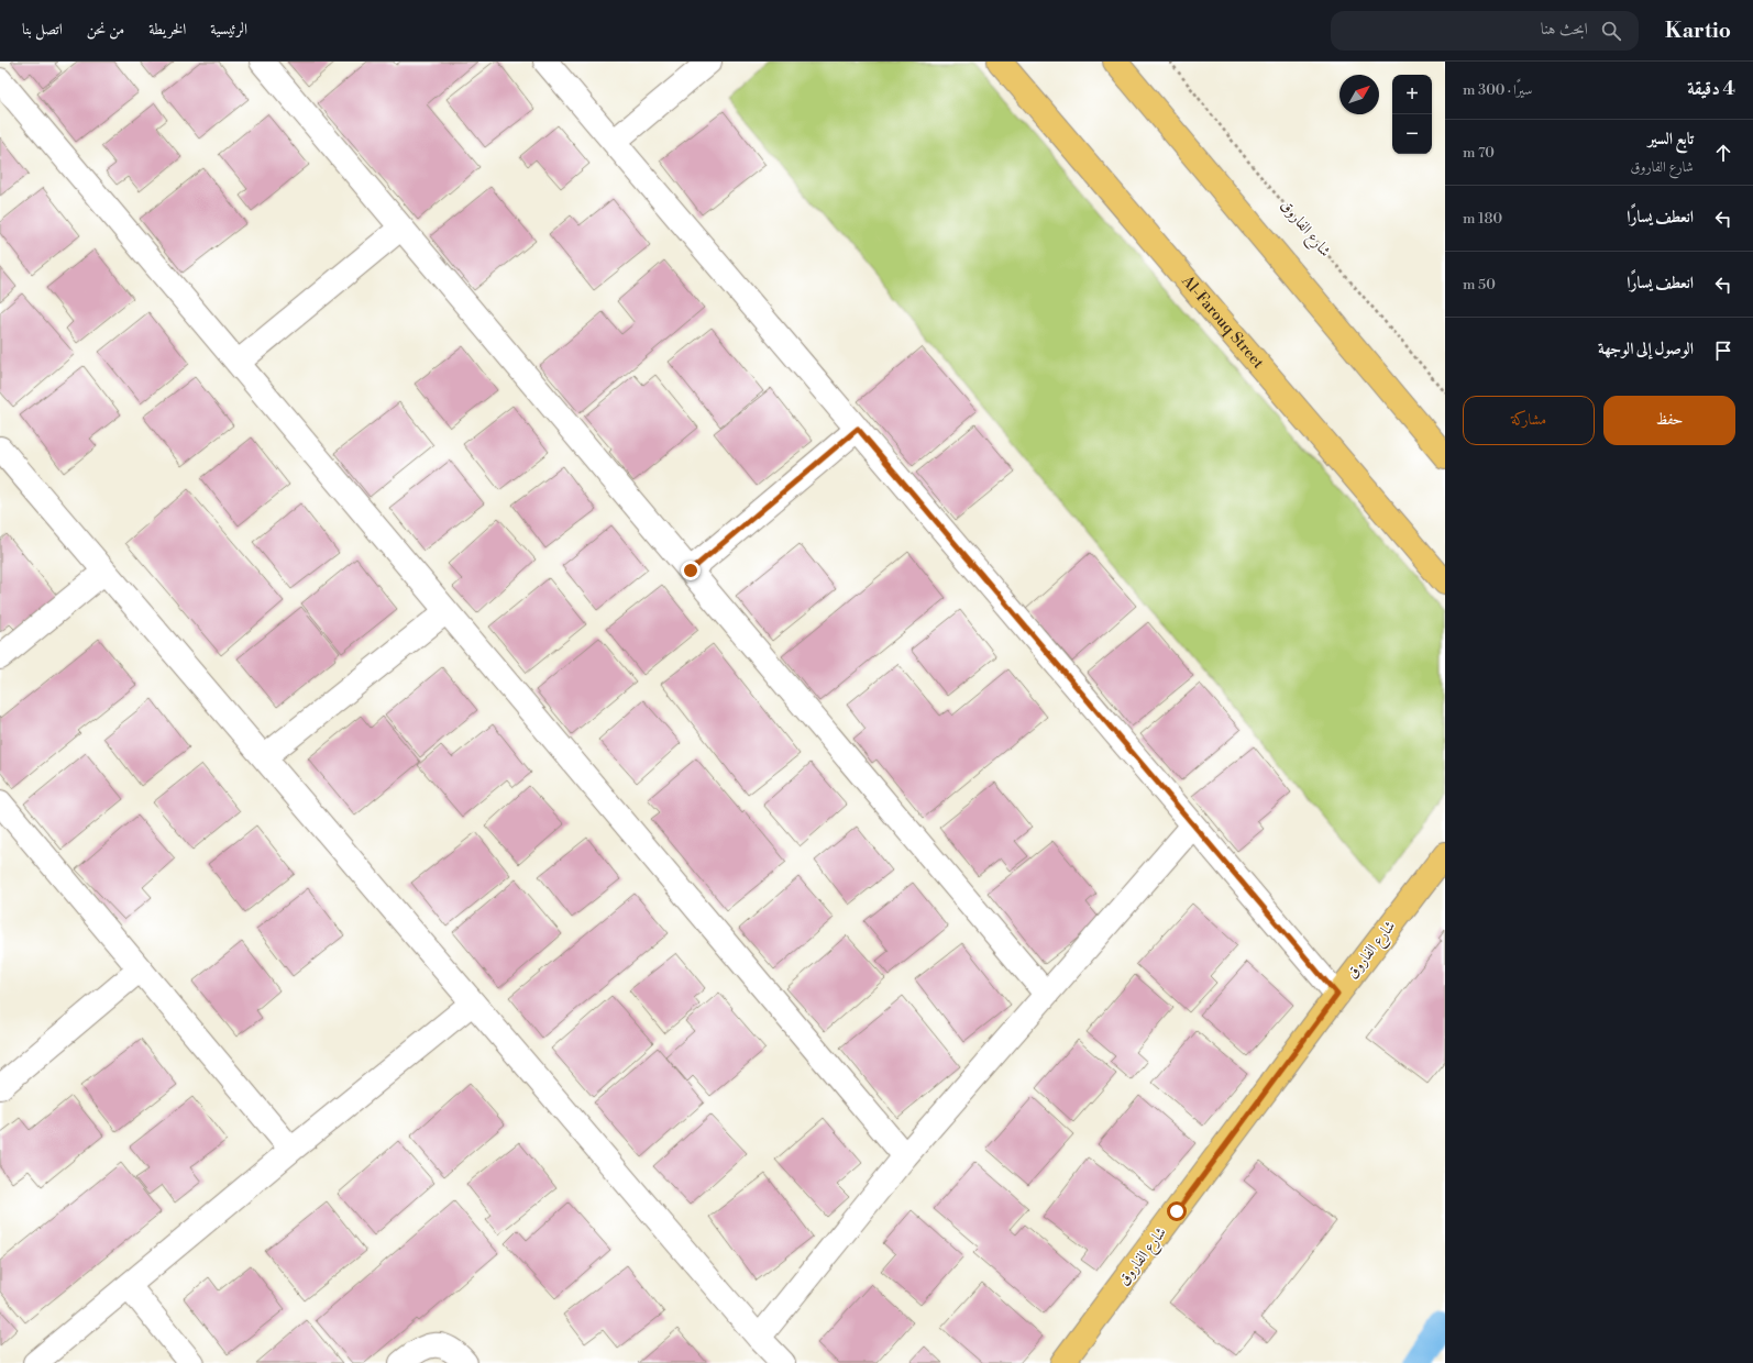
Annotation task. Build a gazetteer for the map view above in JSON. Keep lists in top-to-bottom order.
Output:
{
  "streets": {
    "main road": ["شارع الفاروق", "Al-Farouq Street"]
  },
  "north": "top right",
  "page": {
    "header": "Kartio",
    "search": "ابحث هنا",
    "nav": [
      "الرئيسية",
      "الخريطة",
      "من نحن",
      "اتصل بنا"
    ],
    "heading": ["4 دقيقة", "سيرًا · 300 m"],
    "map_buttons": ["+", "−"],
    "list": [
      ["تابع السير", "شارع الفاروق", "70 m"],
      ["انعطف يسارًا", "180 m"],
      ["انعطف يسارًا", "50 m"],
      "الوصول إلى الوجهة"
    ],
    "buttons": ["حفظ", "مشاركة"]
  }
}
